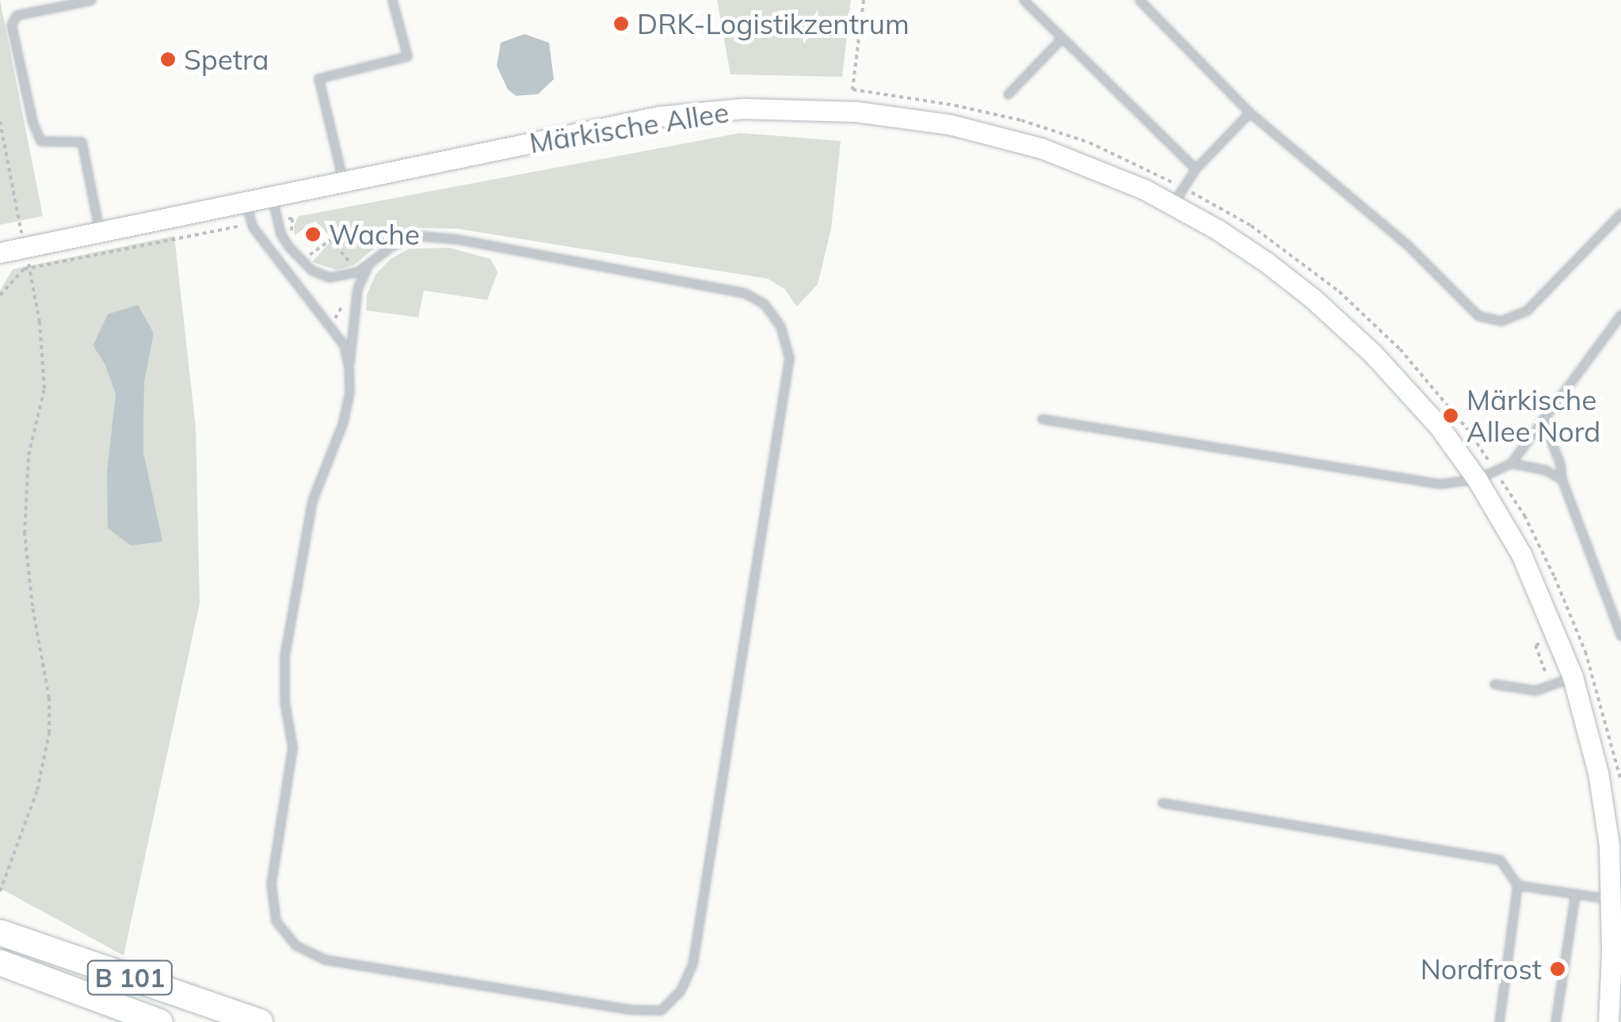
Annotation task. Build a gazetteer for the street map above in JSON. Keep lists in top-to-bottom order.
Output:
{
  "streets": {
    "highway": ["B 101"],
    "street": ["Märkische Allee"]
  },
  "places": [
    "DRK-Logistikzentrum",
    "Spetra",
    "Wache",
    "Märkische Allee Nord",
    "Nordfrost"
  ]
}
